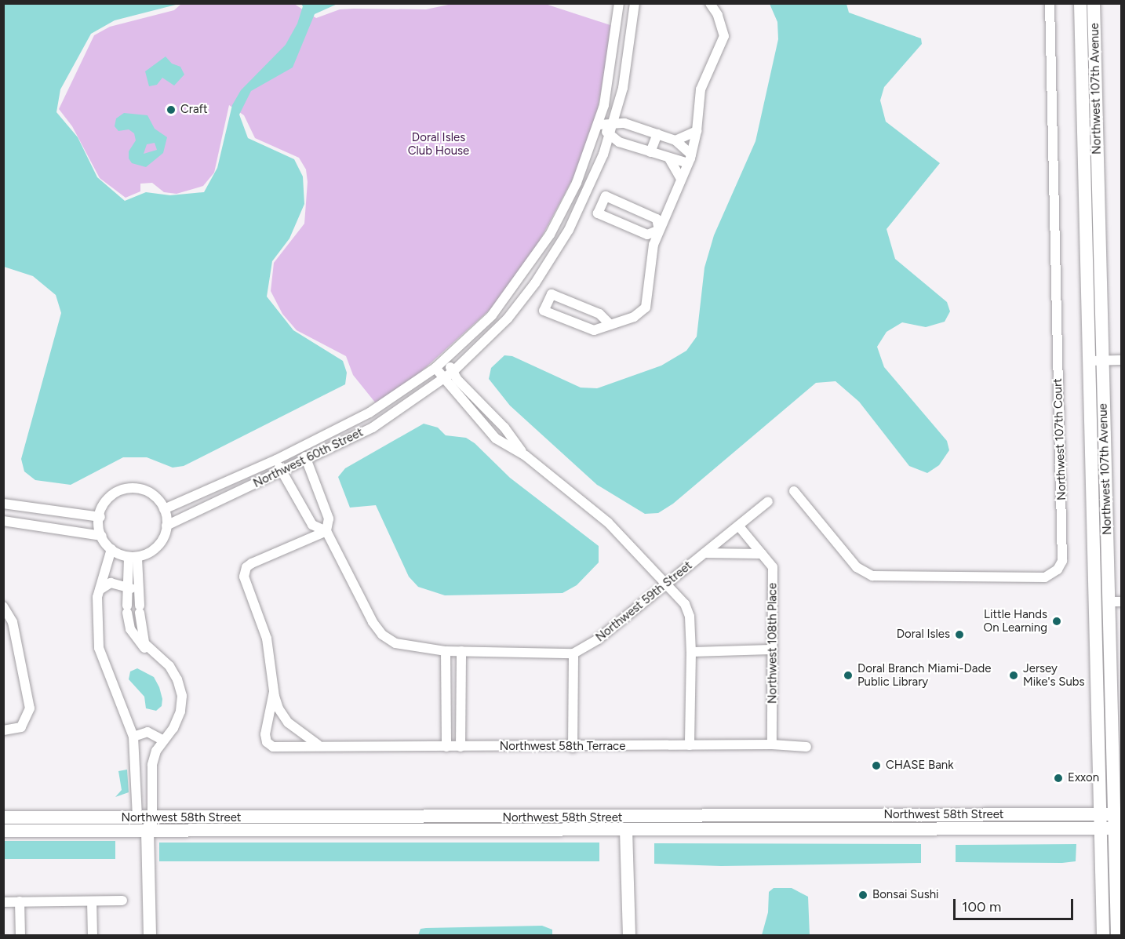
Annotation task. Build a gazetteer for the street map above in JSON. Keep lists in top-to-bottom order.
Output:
{
  "streets": {
    "street": [
      "Northwest 107th Avenue",
      "Northwest 107th Court",
      "Northwest 60th Street",
      "Northwest 59th Street",
      "Northwest 108th Place",
      "Northwest 58th Terrace",
      "Northwest 58th Street"
    ]
  },
  "crossings": [
    ["Northwest 107th Avenue", "Northwest 58th Street"],
    ["Northwest 59th Street", "Northwest 108th Place"],
    ["Northwest 108th Place", "Northwest 58th Terrace"]
  ],
  "parks": ["Doral Isles Club House"],
  "places": [
    "Craft",
    "Little Hands On Learning",
    "Doral Isles",
    "Doral Branch Miami-Dade Public Library",
    "Jersey Mike's Subs",
    "CHASE Bank",
    "Exxon",
    "Bonsai Sushi"
  ],
  "scale_bar": "100 m"
}
